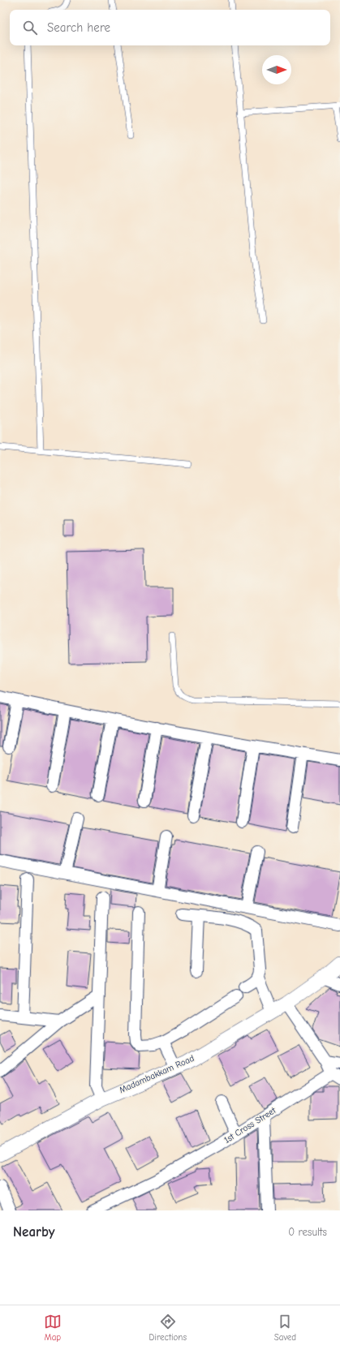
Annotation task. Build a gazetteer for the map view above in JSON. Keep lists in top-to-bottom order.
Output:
{
  "streets": {
    "street": ["Madambakkam Road", "1st Cross Street"]
  },
  "crossings": [
    ["Madambakkam Road", "1st Cross Street"]
  ],
  "north": "right",
  "page": {
    "search": "Search here",
    "heading": ["Nearby", "0 results"],
    "nav": ["Map", "Directions", "Saved"]
  }
}
